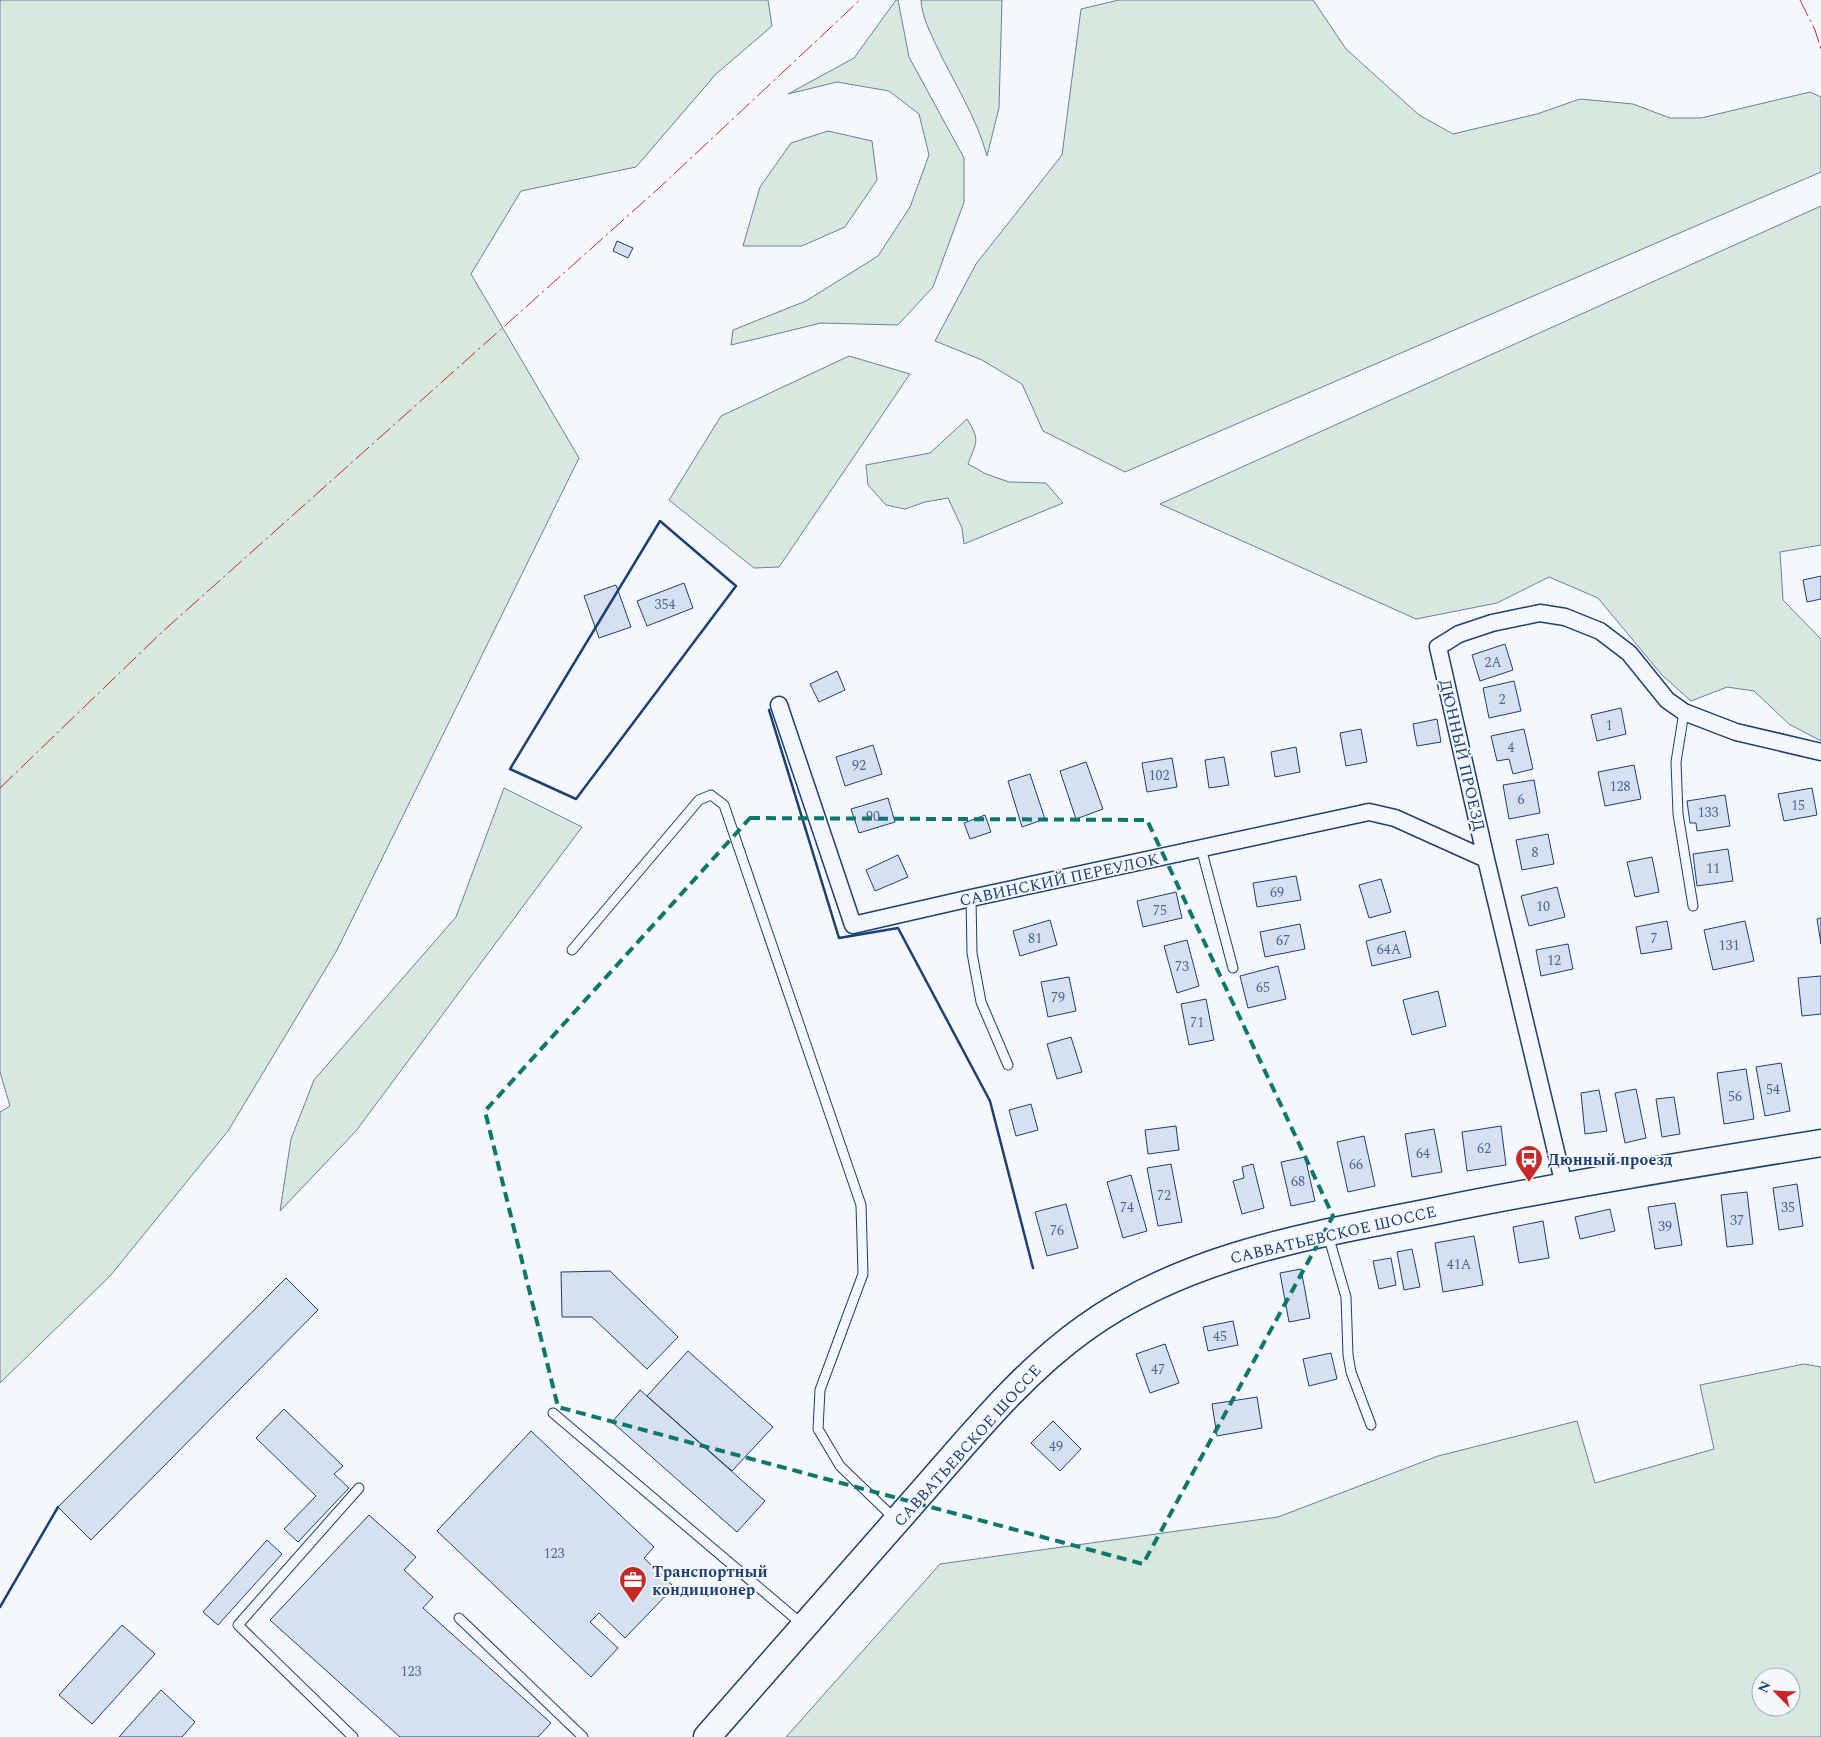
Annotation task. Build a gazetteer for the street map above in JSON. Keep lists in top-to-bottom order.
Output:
{
  "streets": {
    "main road": ["САВВАТЬЕВСКОЕ ШОССЕ"],
    "street": ["ДЮННЫЙ ПРОЕЗД", "САВИНСКИЙ ПЕРЕУЛОК"]
  },
  "crossings": [
    ["ДЮННЫЙ ПРОЕЗД", "САВИНСКИЙ ПЕРЕУЛОК"],
    ["ДЮННЫЙ ПРОЕЗД", "САВВАТЬЕВСКОЕ ШОССЕ"]
  ],
  "places": {
    "bus stop": ["Дюнный проезд"],
    "office": ["Транспортный кондиционер"]
  },
  "house_numbers": [
    "354",
    "2А",
    "2",
    "1",
    "4",
    "92",
    "102",
    "128",
    "6",
    "15",
    "133",
    "90",
    "8",
    "11",
    "69",
    "10",
    "75",
    "81",
    "7",
    "67",
    "131",
    "64А",
    "12",
    "73",
    "65",
    "79",
    "71",
    "54",
    "56",
    "62",
    "64",
    "66",
    "68",
    "72",
    "74",
    "35",
    "37",
    "39",
    "76",
    "41А",
    "45",
    "47",
    "49",
    "123",
    "123"
  ],
  "north": "top left"
}
